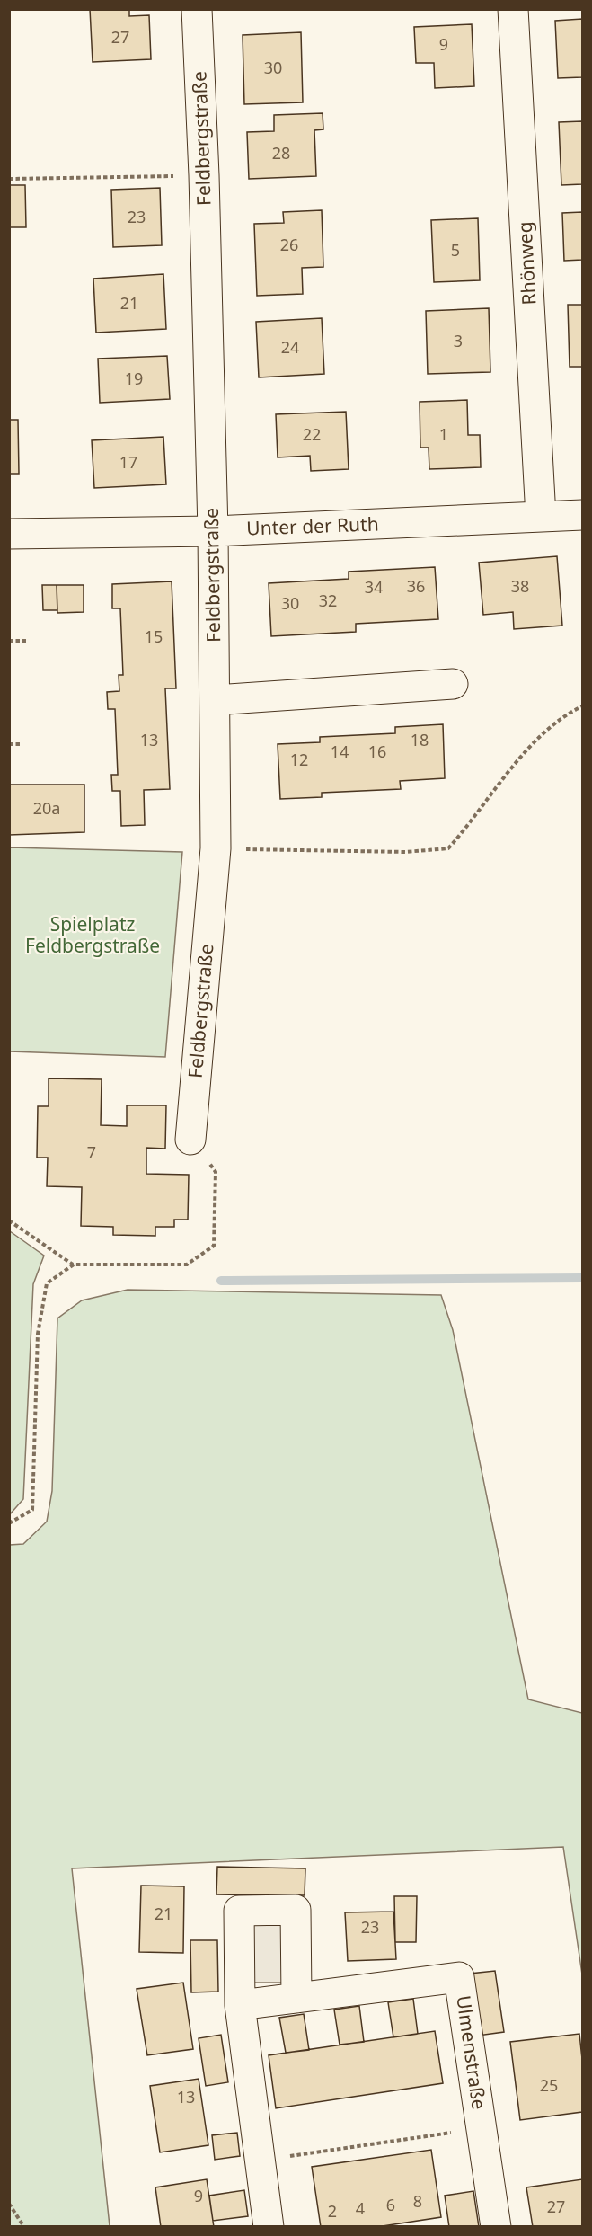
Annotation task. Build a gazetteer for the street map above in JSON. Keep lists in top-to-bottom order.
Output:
{
  "streets": {
    "street": [
      "Feldbergstraße",
      "Rhönweg",
      "Unter der Ruth",
      "Ulmenstraße"
    ]
  },
  "crossings": [
    ["Feldbergstraße", "Unter der Ruth"],
    ["Rhönweg", "Unter der Ruth"]
  ],
  "parks": ["Spielplatz Feldbergstraße"],
  "house_numbers": [
    "27",
    "9",
    "30",
    "28",
    "23",
    "26",
    "5",
    "21",
    "3",
    "24",
    "19",
    "22",
    "1",
    "17",
    "36",
    "38",
    "34",
    "32",
    "30",
    "15",
    "13",
    "18",
    "14",
    "16",
    "12",
    "20a",
    "7",
    "21",
    "23",
    "25",
    "13",
    "9",
    "8",
    "6",
    "27",
    "4",
    "2"
  ]
}
